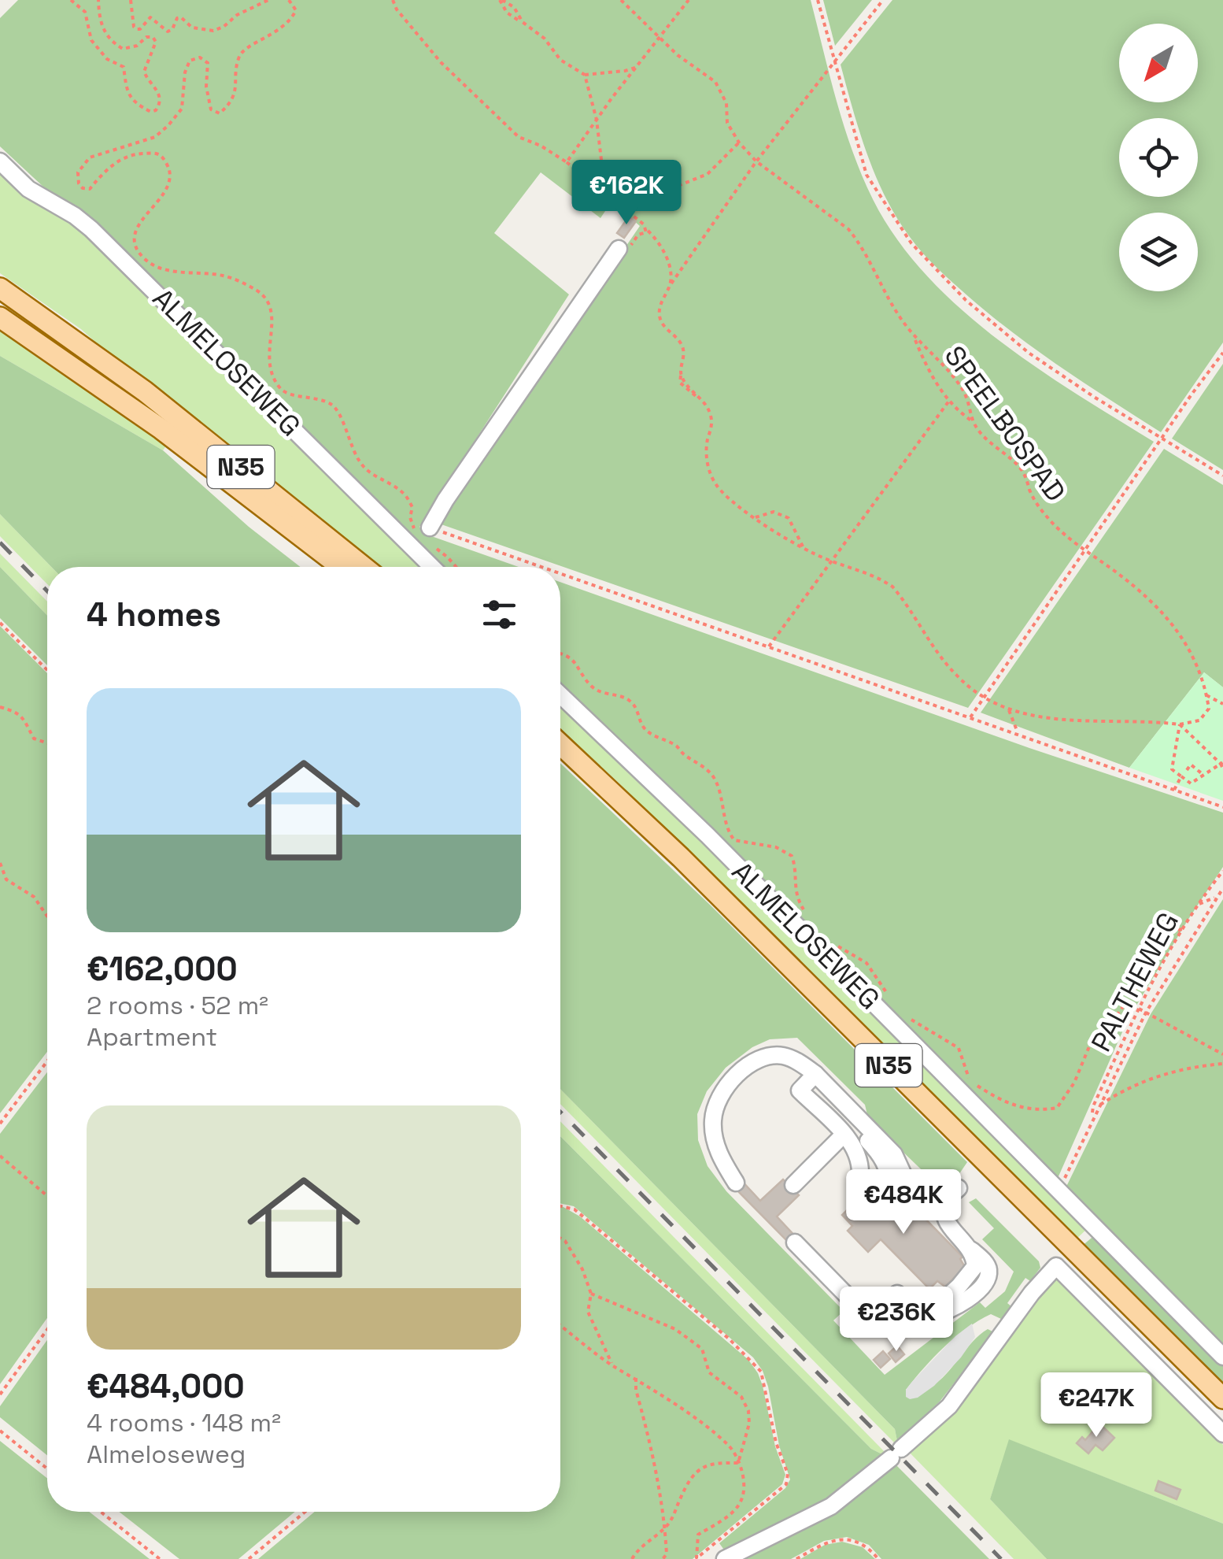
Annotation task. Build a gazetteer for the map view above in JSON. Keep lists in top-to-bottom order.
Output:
{
  "streets": {
    "main road": ["ALMELOSEWEG", "N35"],
    "path": ["SPEELBOSPAD", "PALTHEWEG"]
  },
  "crossings": [
    ["ALMELOSEWEG", "PALTHEWEG"]
  ],
  "north": "bottom left",
  "page": {
    "price": [
      "€162K",
      "€484K",
      "€236K",
      "€247K"
    ],
    "heading": "4 homes",
    "list": [
      {
        "name": "€162,000",
        "note": "2 rooms · 52 m² · Apartment"
      },
      {
        "name": "€484,000",
        "note": "4 rooms · 148 m² · Almeloseweg"
      }
    ]
  }
}
